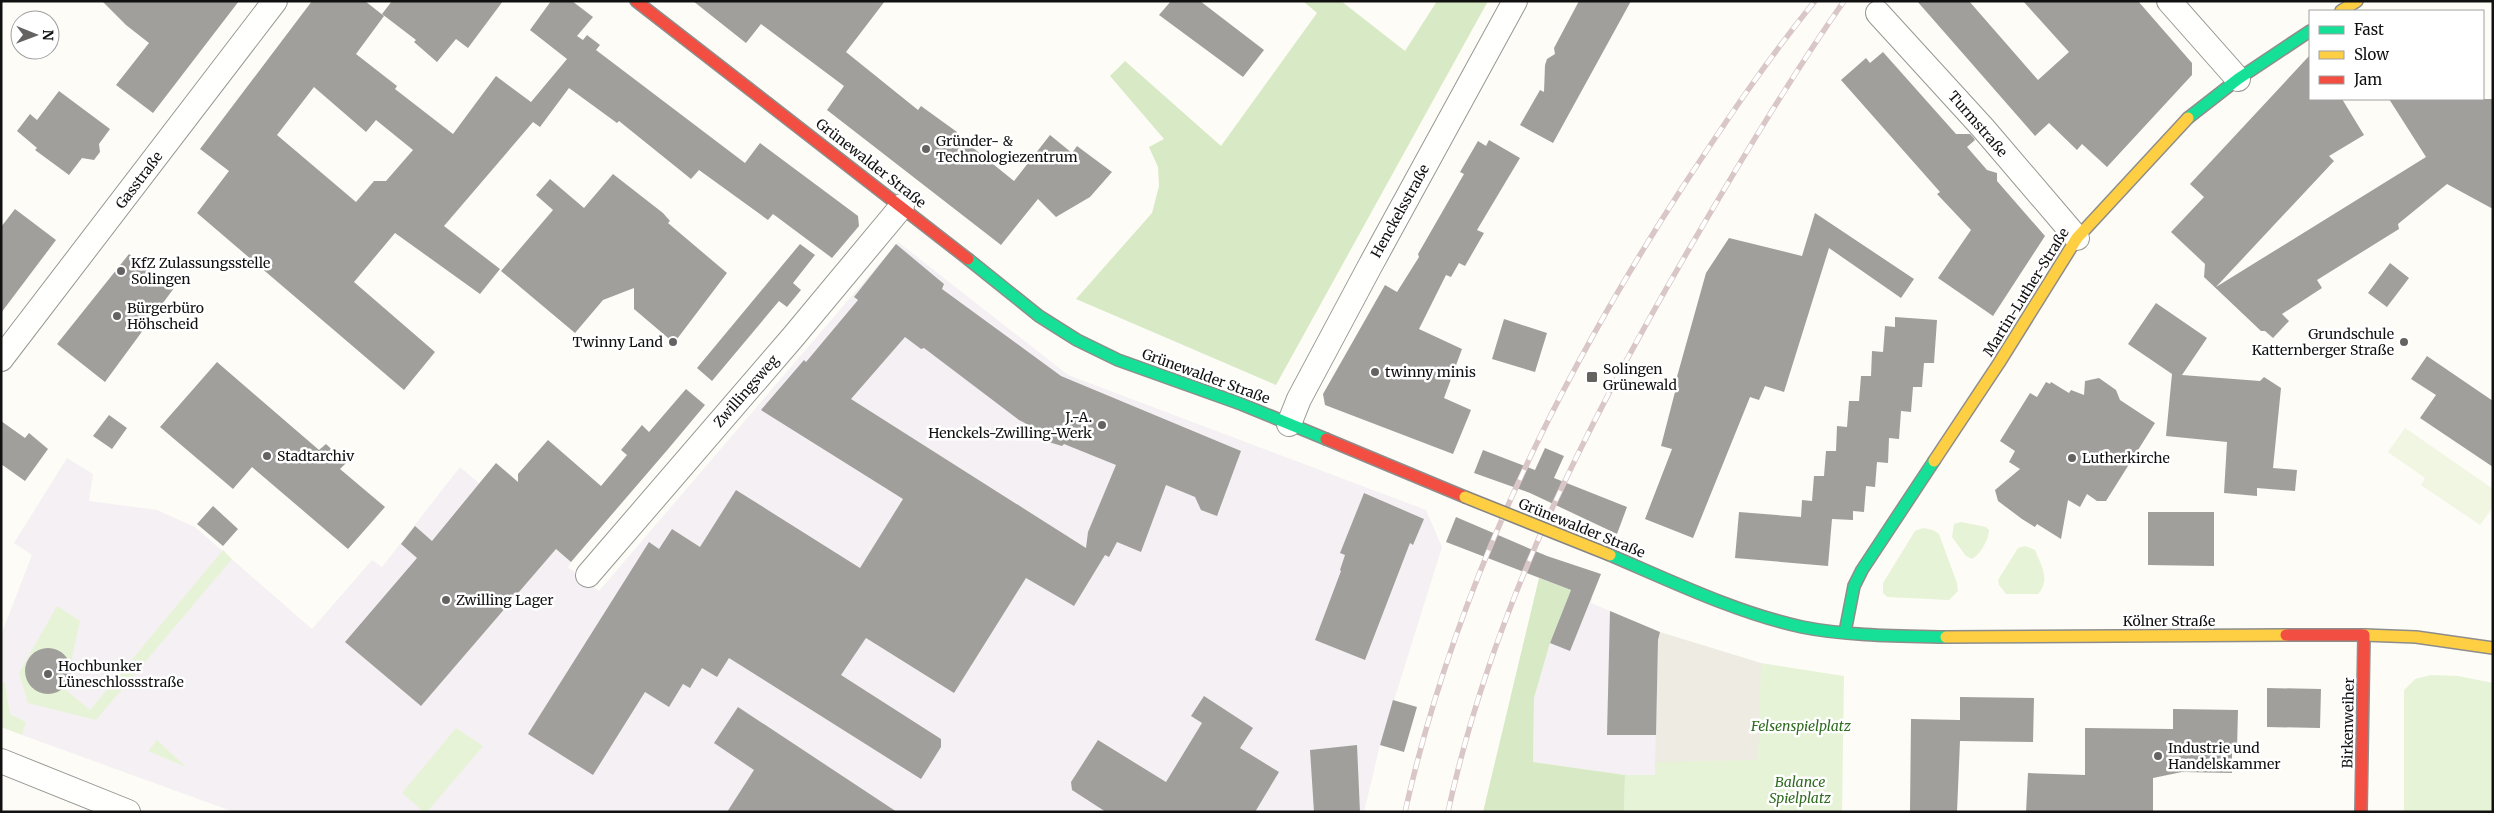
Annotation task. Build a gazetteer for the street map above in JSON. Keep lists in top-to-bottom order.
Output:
{
  "streets": {
    "main road": [
      "Grünewalder Straße",
      "Martin-Luther-Straße",
      "Kölner Straße",
      "Birkenweiher"
    ],
    "street": [
      "Turmstraße",
      "Gasstraße",
      "Henckelsstraße",
      "Zwillingsweg"
    ]
  },
  "crossings": [
    ["Turmstraße", "Martin-Luther-Straße"],
    ["Grünewalder Straße", "Henckelsstraße"],
    ["Grünewalder Straße", "Martin-Luther-Straße"],
    ["Grünewalder Straße", "Zwillingsweg"],
    ["Grünewalder Straße", "Kölner Straße"],
    ["Martin-Luther-Straße", "Kölner Straße"],
    ["Kölner Straße", "Birkenweiher"]
  ],
  "parks": ["Felsenspielplatz", "Balance Spielplatz"],
  "places": {
    "other": [
      "Gründer- & Technologiezentrum",
      "KfZ Zulassungsstelle Solingen",
      "Bürgerbüro Höhscheid",
      "Twinny Land",
      "Grundschule Katternberger Straße",
      "twinny minis",
      "J.-A. Henckels-Zwilling-Werk",
      "Stadtarchiv",
      "Lutherkirche",
      "Zwilling Lager",
      "Hochbunker Lüneschlossstraße",
      "Industrie und Handelskammer"
    ],
    "transit": ["Solingen Grünewald"]
  },
  "legend": ["Fast", "Slow", "Jam"],
  "north": "right"
}
